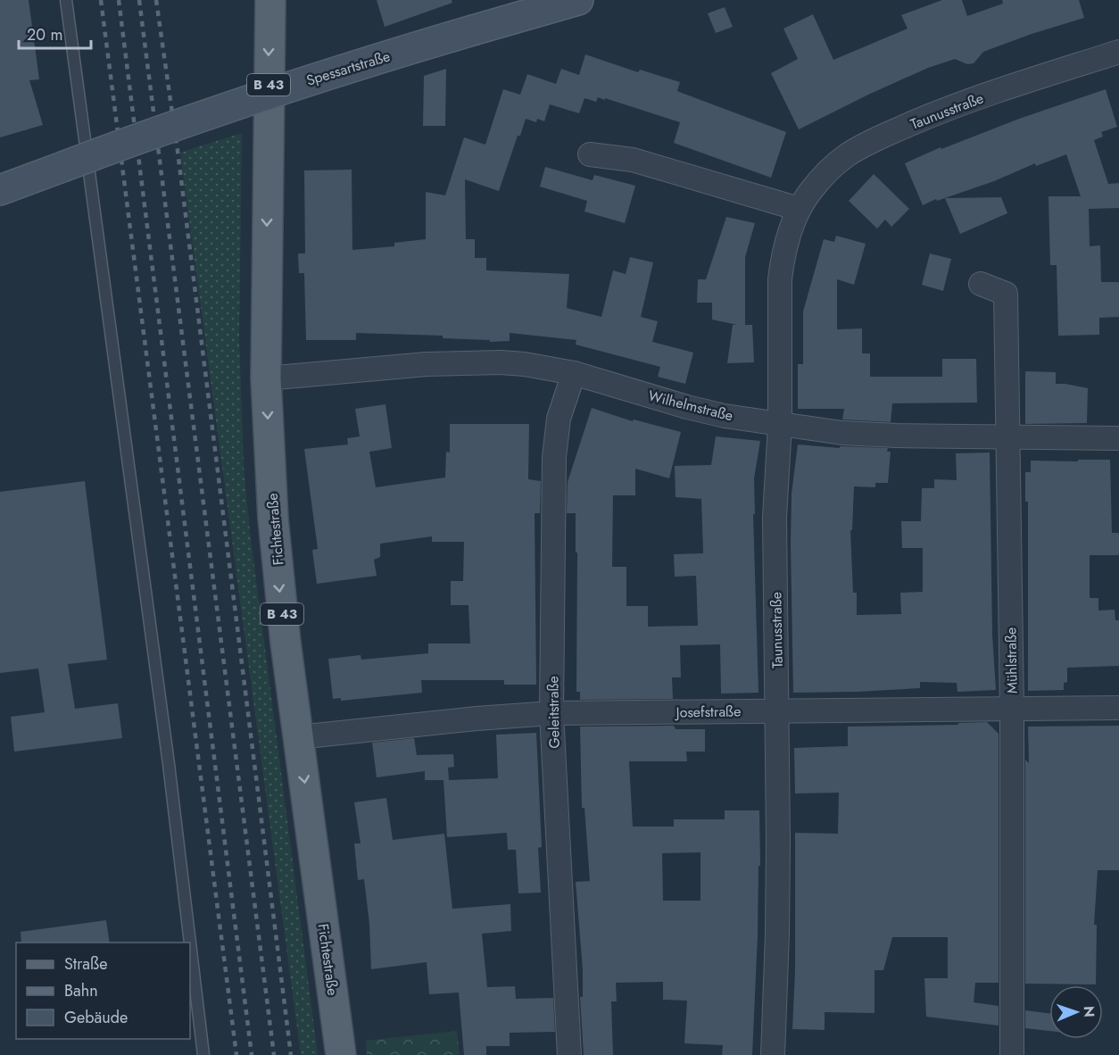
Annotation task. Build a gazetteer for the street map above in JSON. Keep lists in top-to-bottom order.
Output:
{
  "streets": {
    "main road": ["Spessartstraße", "B 43", "Fichtestraße"],
    "street": [
      "Taunusstraße",
      "Wilhelmstraße",
      "Mühlstraße",
      "Josefstraße",
      "Geleitstraße"
    ]
  },
  "crossings": [
    ["Taunusstraße", "Wilhelmstraße"],
    ["Taunusstraße", "Josefstraße"],
    ["Wilhelmstraße", "Fichtestraße"],
    ["Wilhelmstraße", "Mühlstraße"],
    ["Wilhelmstraße", "Geleitstraße"],
    ["Fichtestraße", "Josefstraße"],
    ["Mühlstraße", "Josefstraße"],
    ["Josefstraße", "Geleitstraße"]
  ],
  "one_way": ["Fichtestraße"],
  "legend": ["Straße", "Bahn", "Gebäude"],
  "scale_bar": "20 m",
  "north": "right"
}
